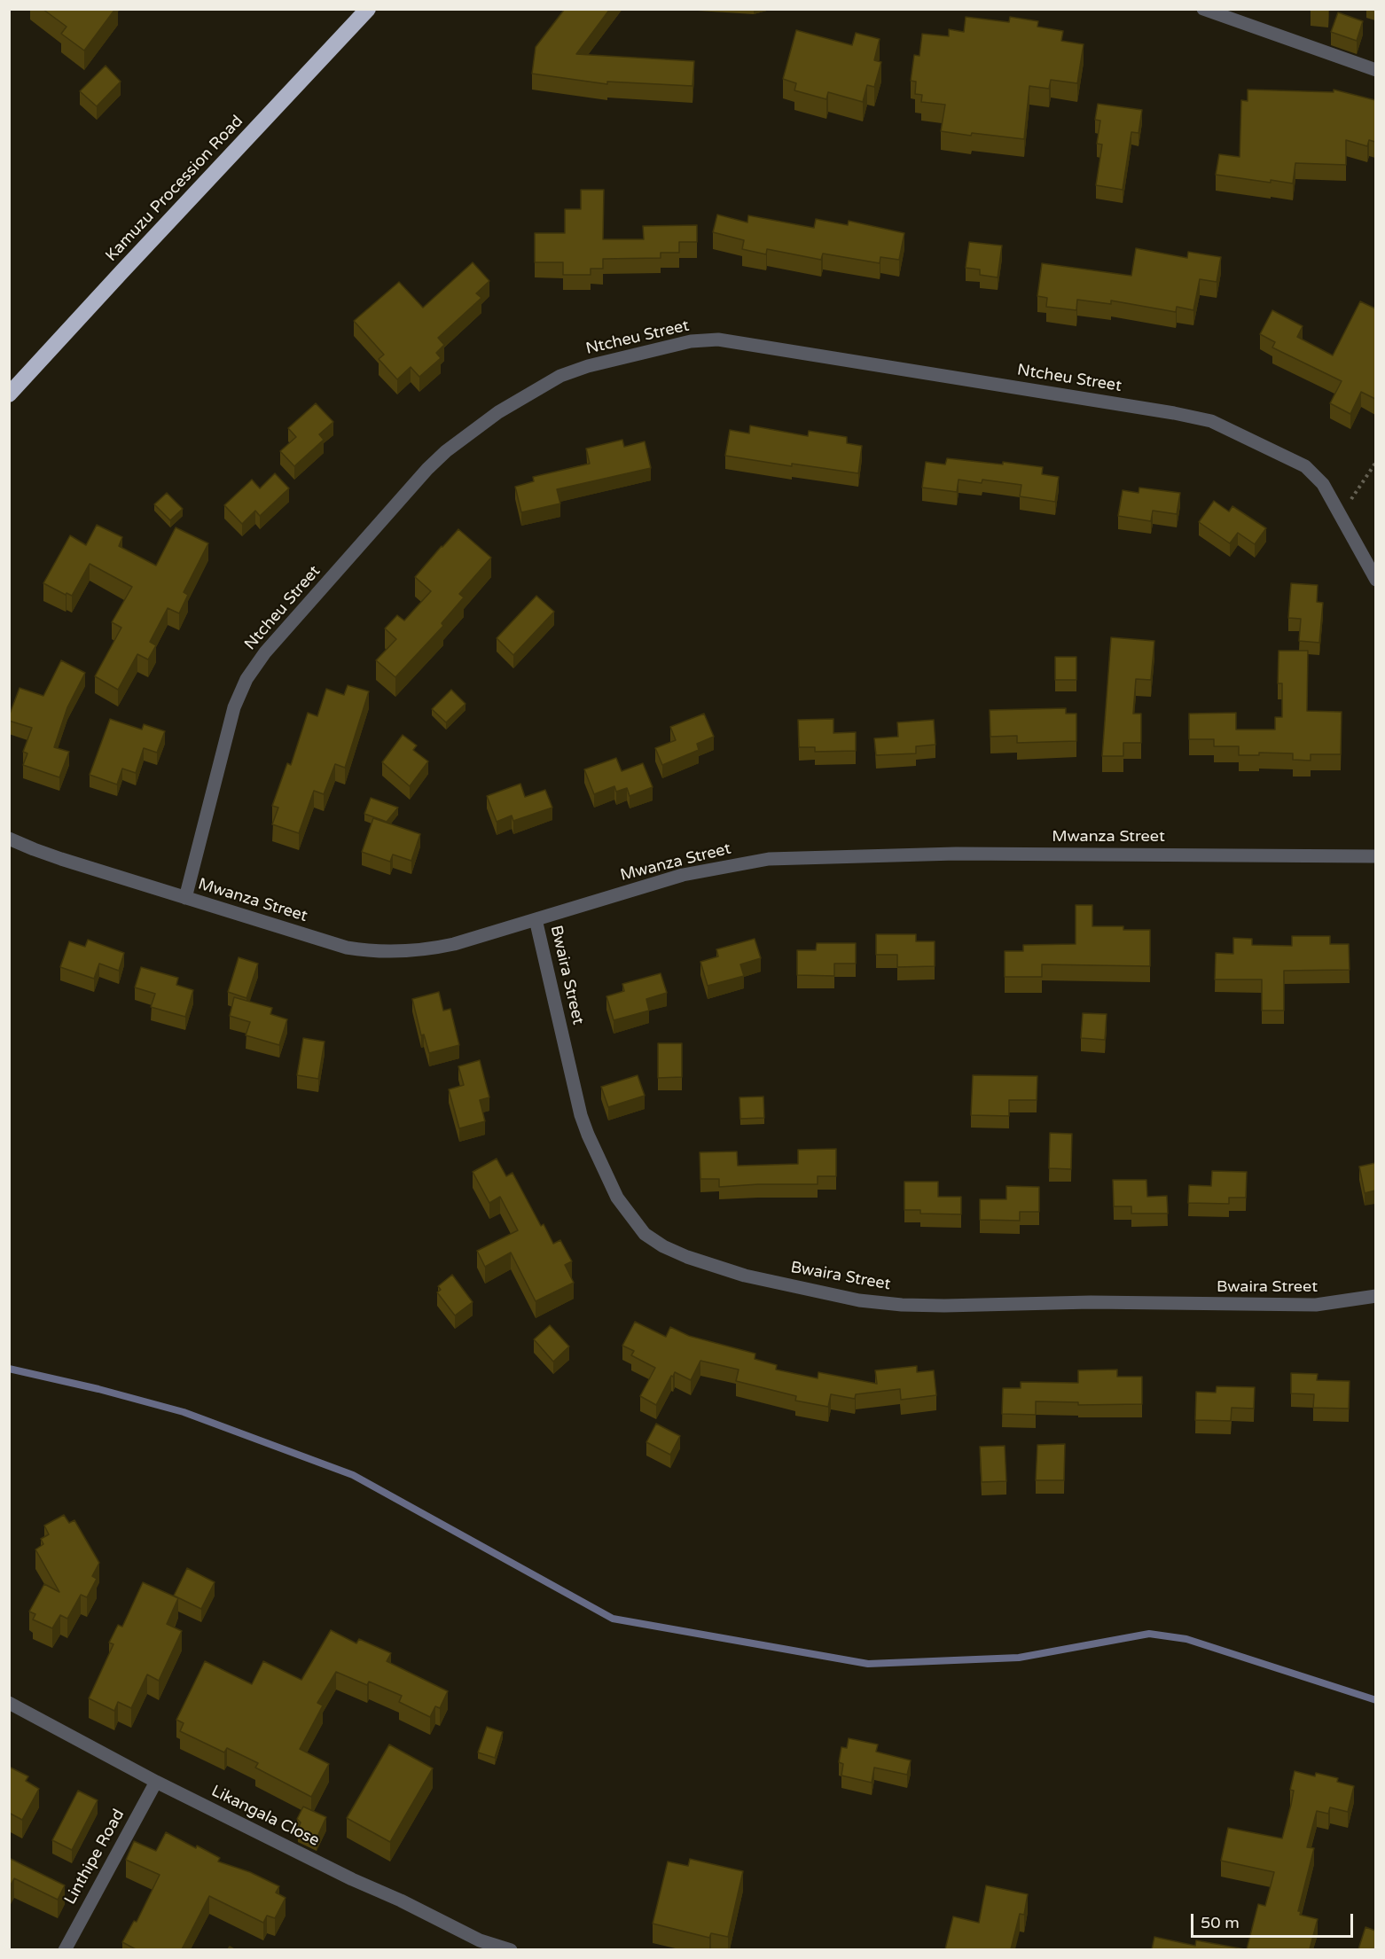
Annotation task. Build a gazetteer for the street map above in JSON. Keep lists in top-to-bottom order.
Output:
{
  "streets": {
    "highway": ["Kamuzu Procession Road"],
    "street": [
      "Ntcheu Street",
      "Mwanza Street",
      "Bwaira Street",
      "Likangala Close",
      "Linthipe Road"
    ]
  },
  "crossings": [
    ["Ntcheu Street", "Mwanza Street"],
    ["Mwanza Street", "Bwaira Street"],
    ["Likangala Close", "Linthipe Road"]
  ],
  "scale_bar": "50 m"
}
